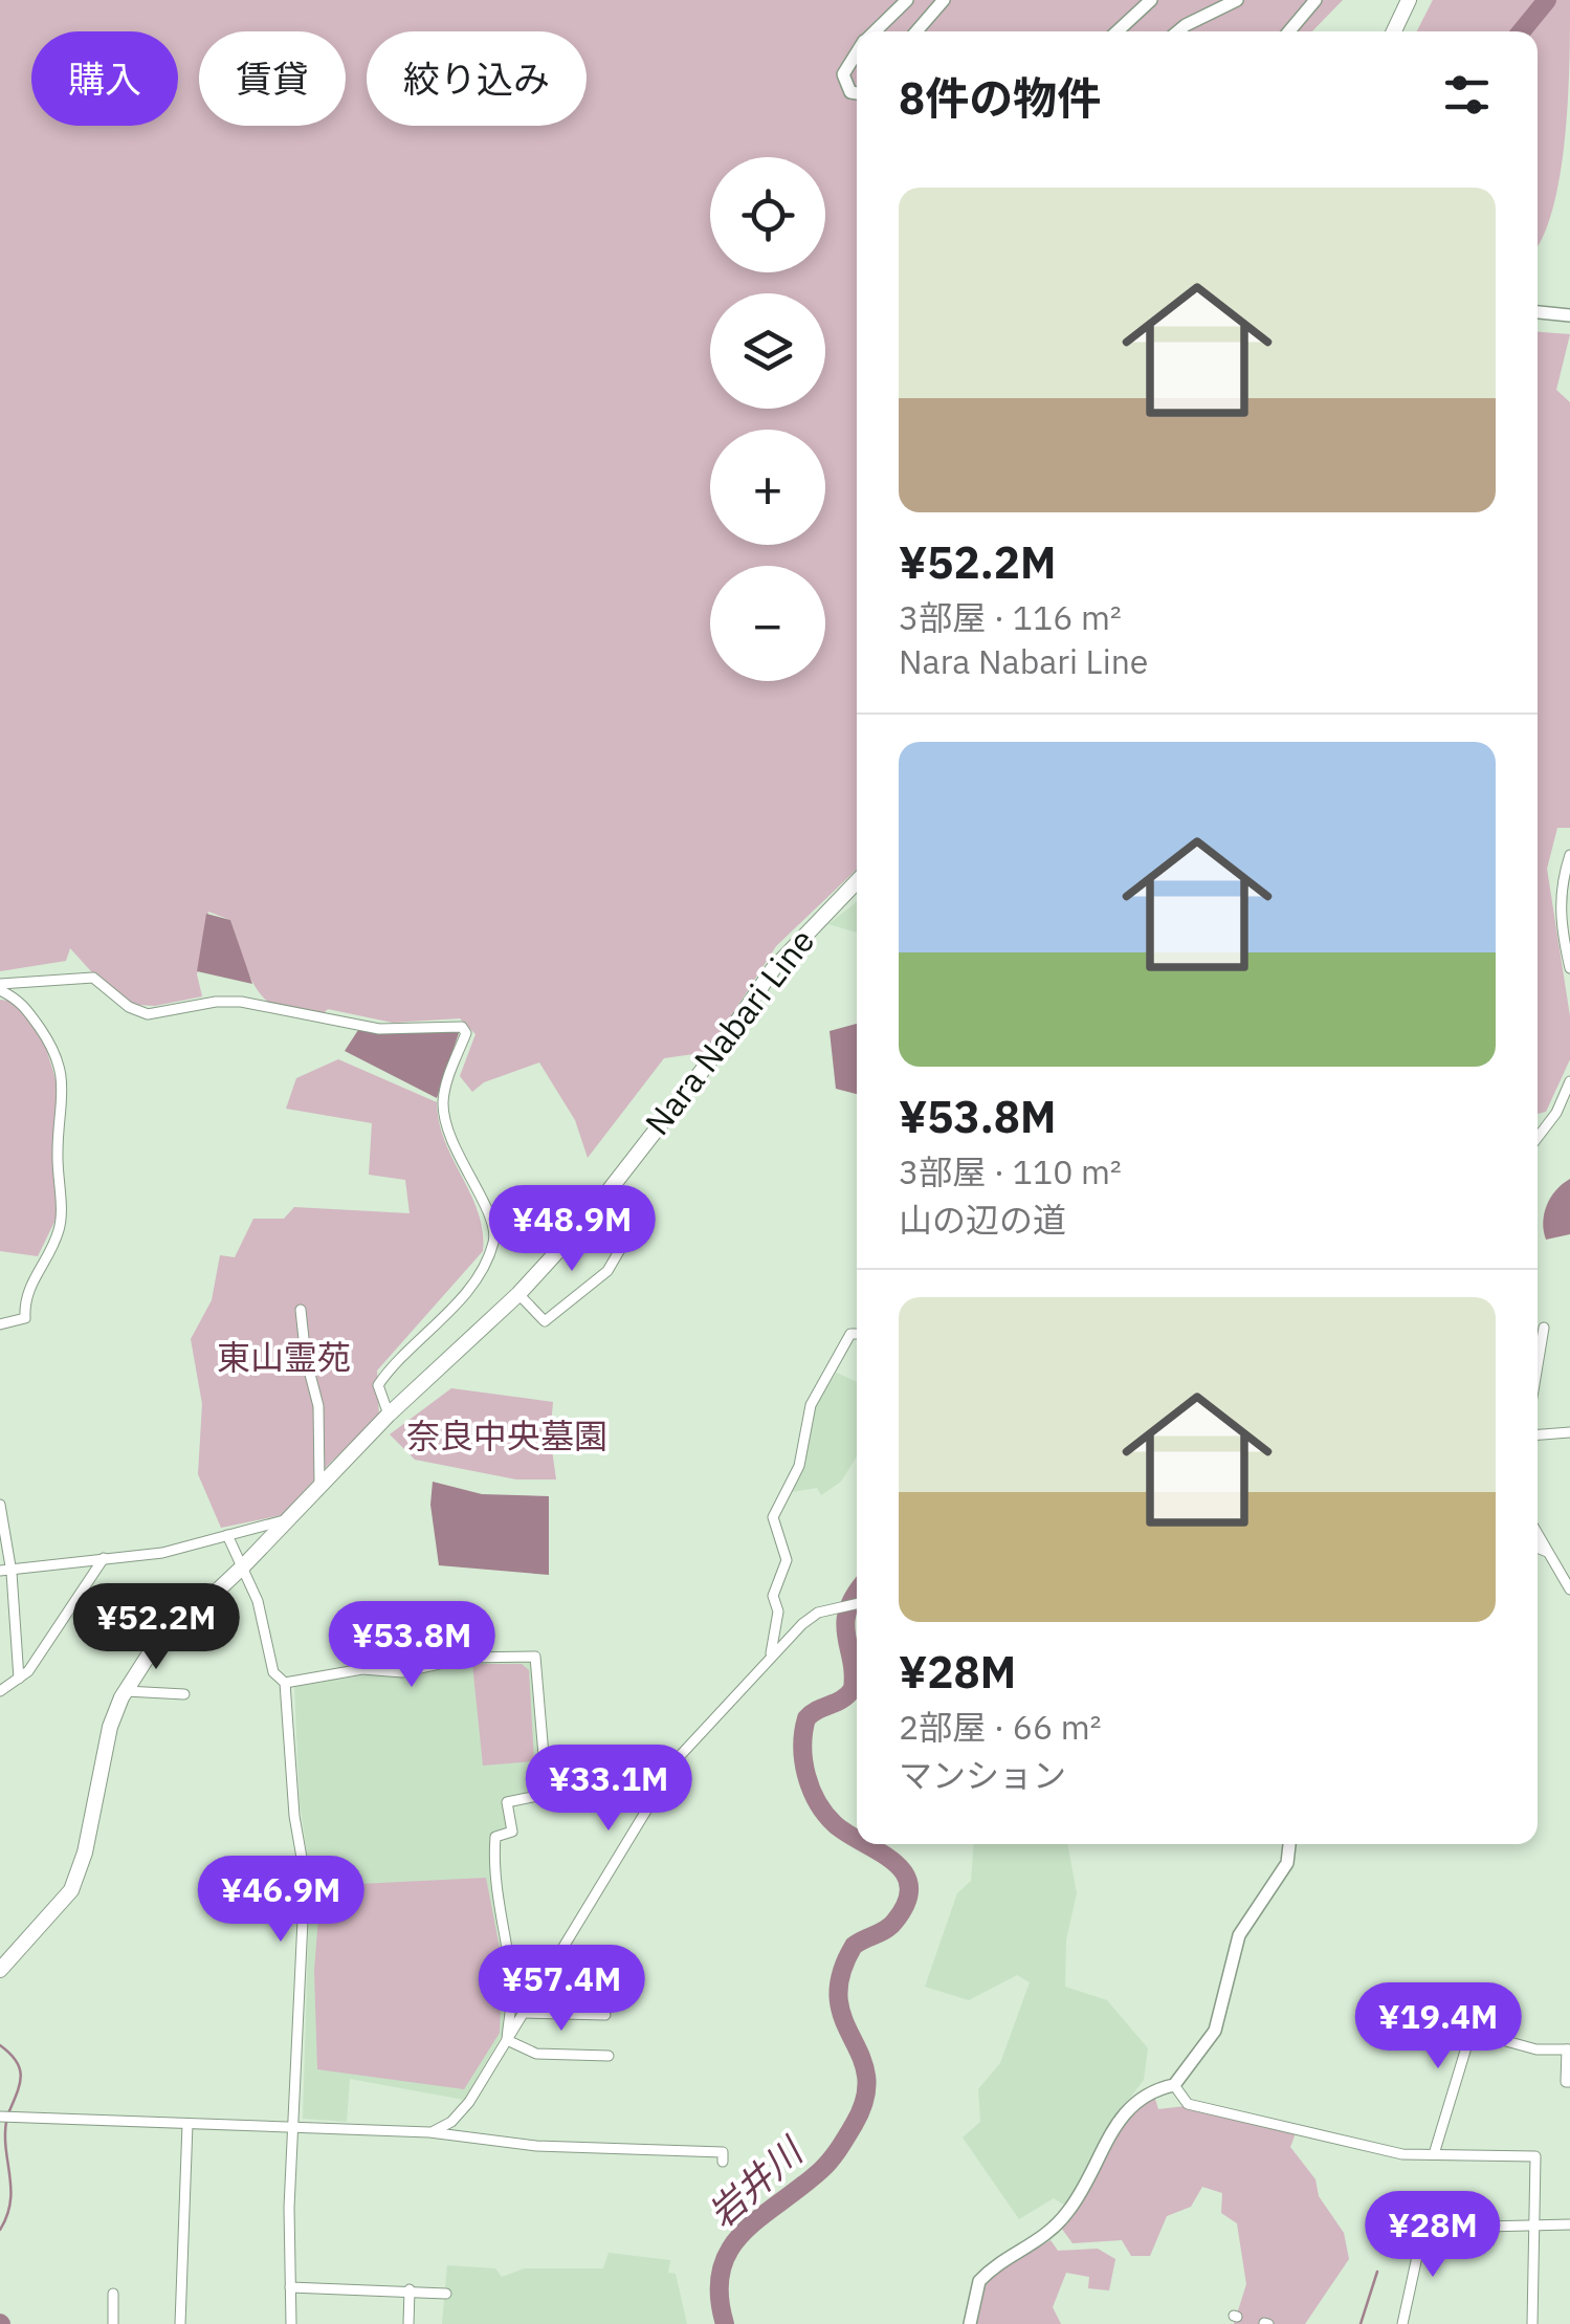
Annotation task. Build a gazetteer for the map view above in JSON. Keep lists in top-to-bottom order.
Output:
{
  "streets": {
    "main road": ["Nara Nabari Line"]
  },
  "water": ["岩井川"],
  "parks": ["東山霊苑", "奈良中央墓園"],
  "page": {
    "chip": ["購入", "賃貸", "絞り込み"],
    "heading": "8件の物件",
    "map_buttons": ["+", "−"],
    "list": [
      {
        "name": "¥52.2M",
        "note": "3部屋 · 116 m² · Nara Nabari Line"
      },
      {
        "name": "¥53.8M",
        "note": "3部屋 · 110 m² · 山の辺の道"
      },
      {
        "name": "¥28M",
        "note": "2部屋 · 66 m² · マンション"
      }
    ],
    "price": [
      "¥48.9M",
      "¥52.2M",
      "¥53.8M",
      "¥33.1M",
      "¥46.9M",
      "¥57.4M",
      "¥19.4M",
      "¥28M"
    ]
  }
}
